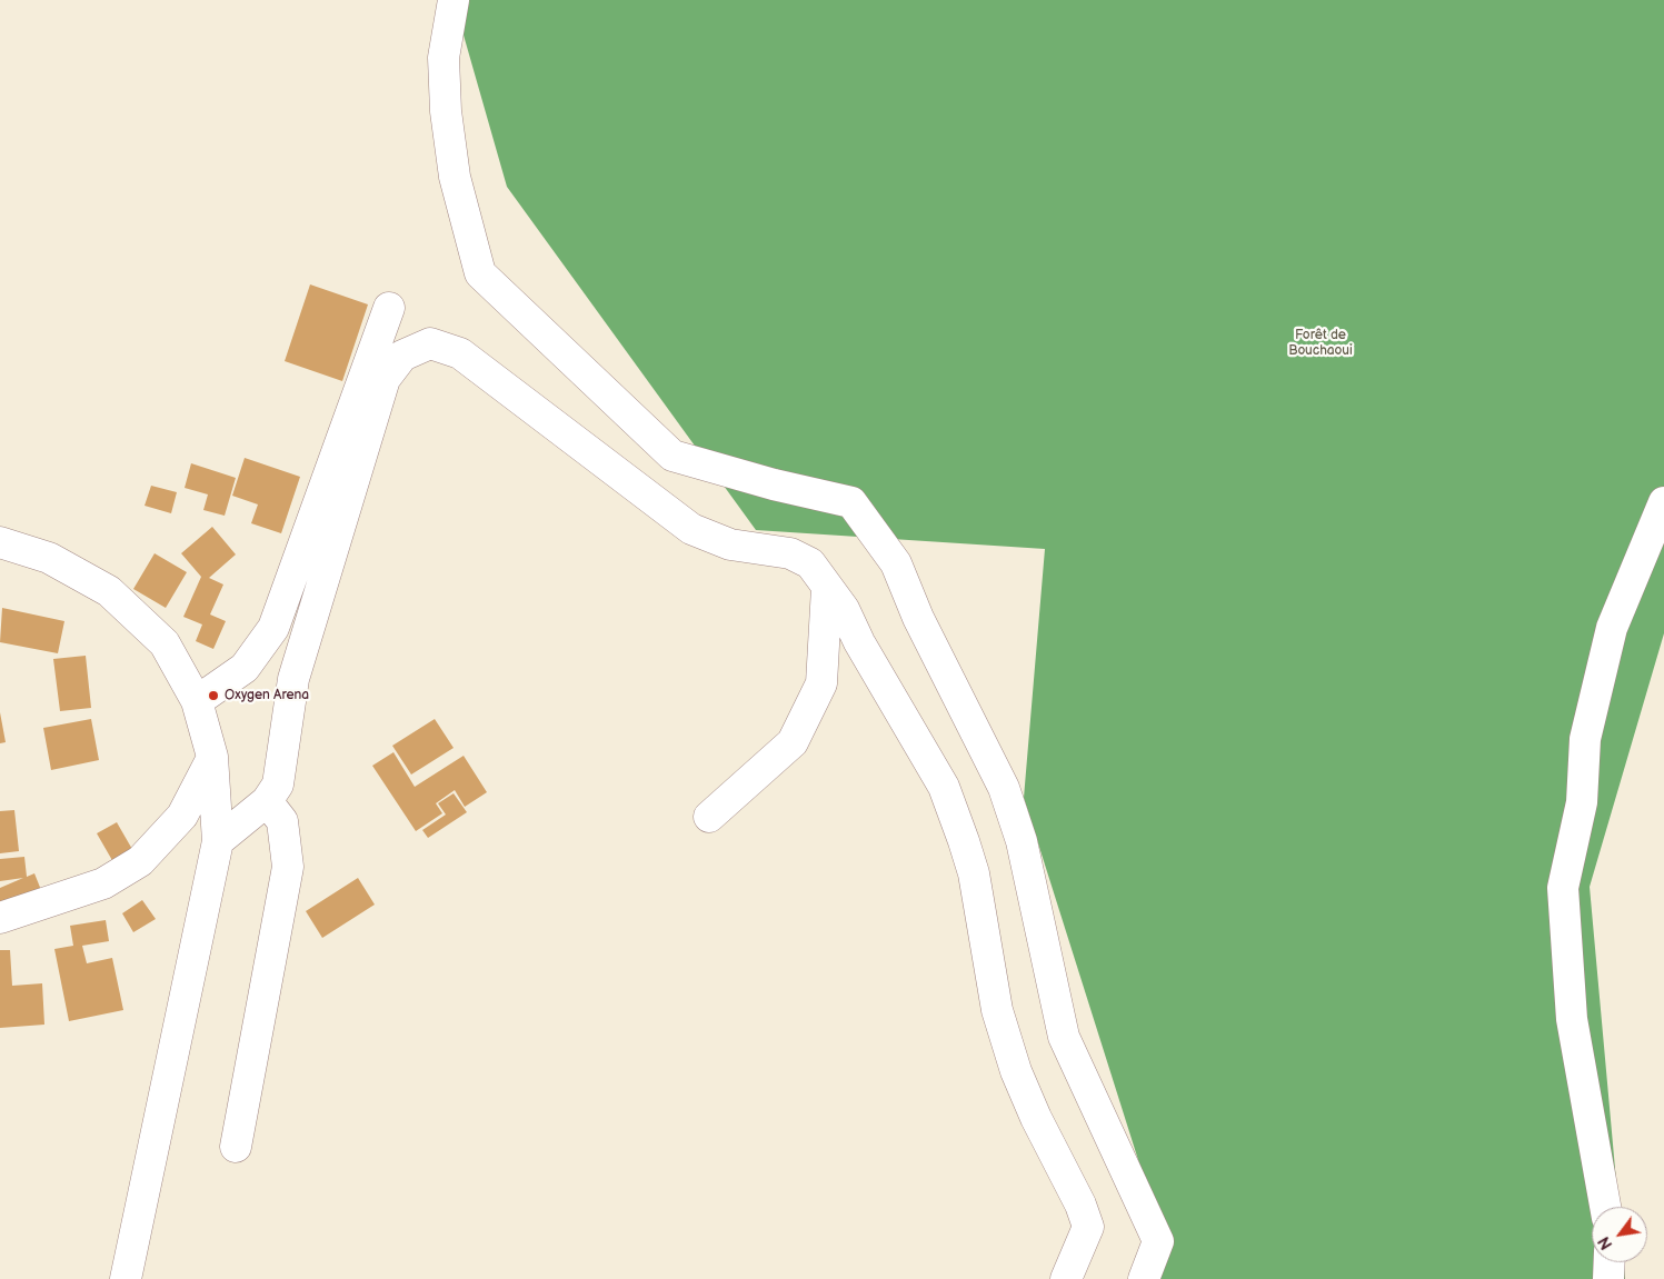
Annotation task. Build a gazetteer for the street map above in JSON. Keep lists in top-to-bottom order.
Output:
{
  "parks": ["Forêt de Bouchaoui"],
  "places": ["Oxygen Arena"],
  "north": "bottom left"
}
